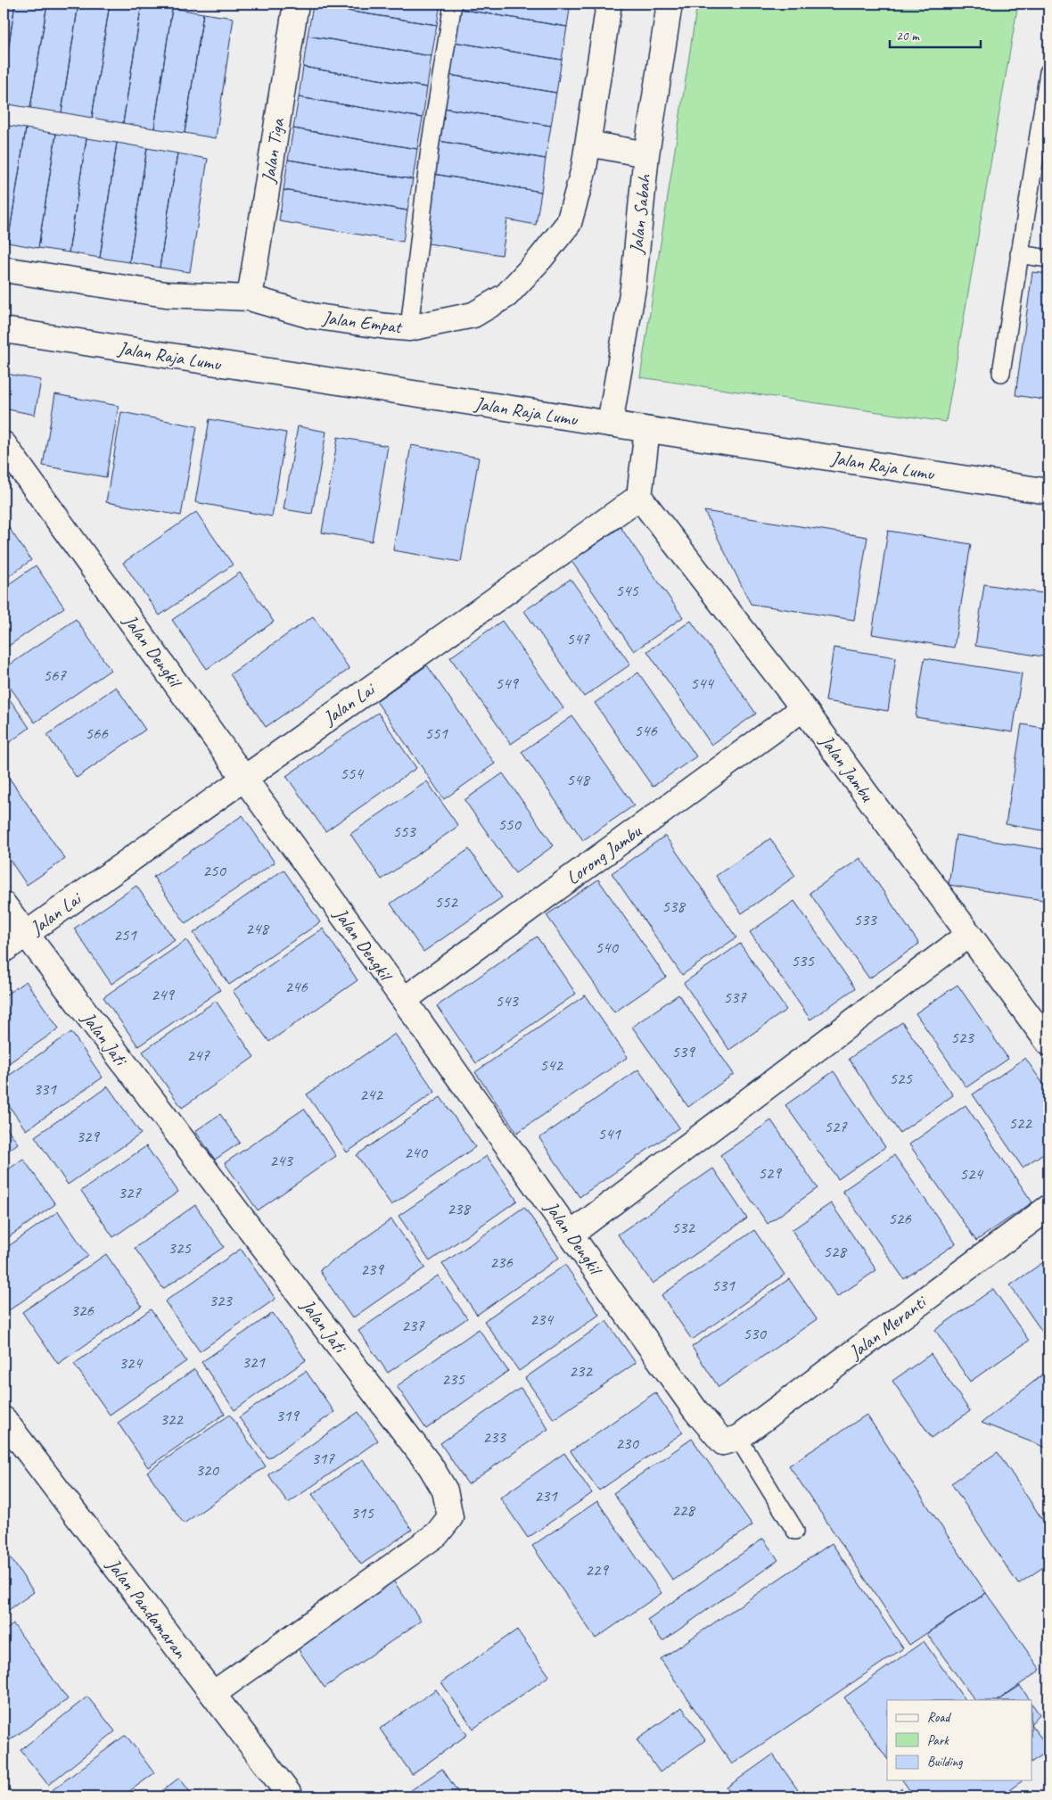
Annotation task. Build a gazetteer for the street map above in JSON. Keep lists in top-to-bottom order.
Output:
{
  "streets": {
    "street": [
      "Jalan Tiga",
      "Jalan Sabah",
      "Jalan Empat",
      "Jalan Raja Lumu",
      "Jalan Dengkil",
      "Jalan Lai",
      "Jalan Jambu",
      "Lorong Jambu",
      "Jalan Jati",
      "Jalan Meranti",
      "Jalan Pandamaran"
    ]
  },
  "crossings": [
    ["Jalan Tiga", "Jalan Empat"],
    ["Jalan Sabah", "Jalan Raja Lumu"],
    ["Jalan Dengkil", "Jalan Lai"],
    ["Jalan Dengkil", "Lorong Jambu"],
    ["Jalan Dengkil", "Jalan Meranti"],
    ["Jalan Lai", "Jalan Jambu"],
    ["Jalan Lai", "Jalan Jati"],
    ["Jalan Jambu", "Lorong Jambu"],
    ["Jalan Jati", "Jalan Pandamaran"]
  ],
  "house_numbers": [
    "545",
    "547",
    "567",
    "549",
    "544",
    "546",
    "566",
    "551",
    "554",
    "548",
    "550",
    "553",
    "250",
    "552",
    "538",
    "533",
    "248",
    "251",
    "540",
    "535",
    "246",
    "249",
    "537",
    "543",
    "523",
    "539",
    "247",
    "542",
    "525",
    "331",
    "242",
    "522",
    "527",
    "541",
    "329",
    "240",
    "243",
    "529",
    "524",
    "327",
    "238",
    "526",
    "532",
    "325",
    "528",
    "236",
    "239",
    "531",
    "323",
    "326",
    "234",
    "237",
    "530",
    "321",
    "324",
    "232",
    "235",
    "319",
    "322",
    "233",
    "230",
    "317",
    "320",
    "231",
    "228",
    "315",
    "229"
  ],
  "legend": ["Road", "Park", "Building"],
  "scale_bar": "20 m"
}
